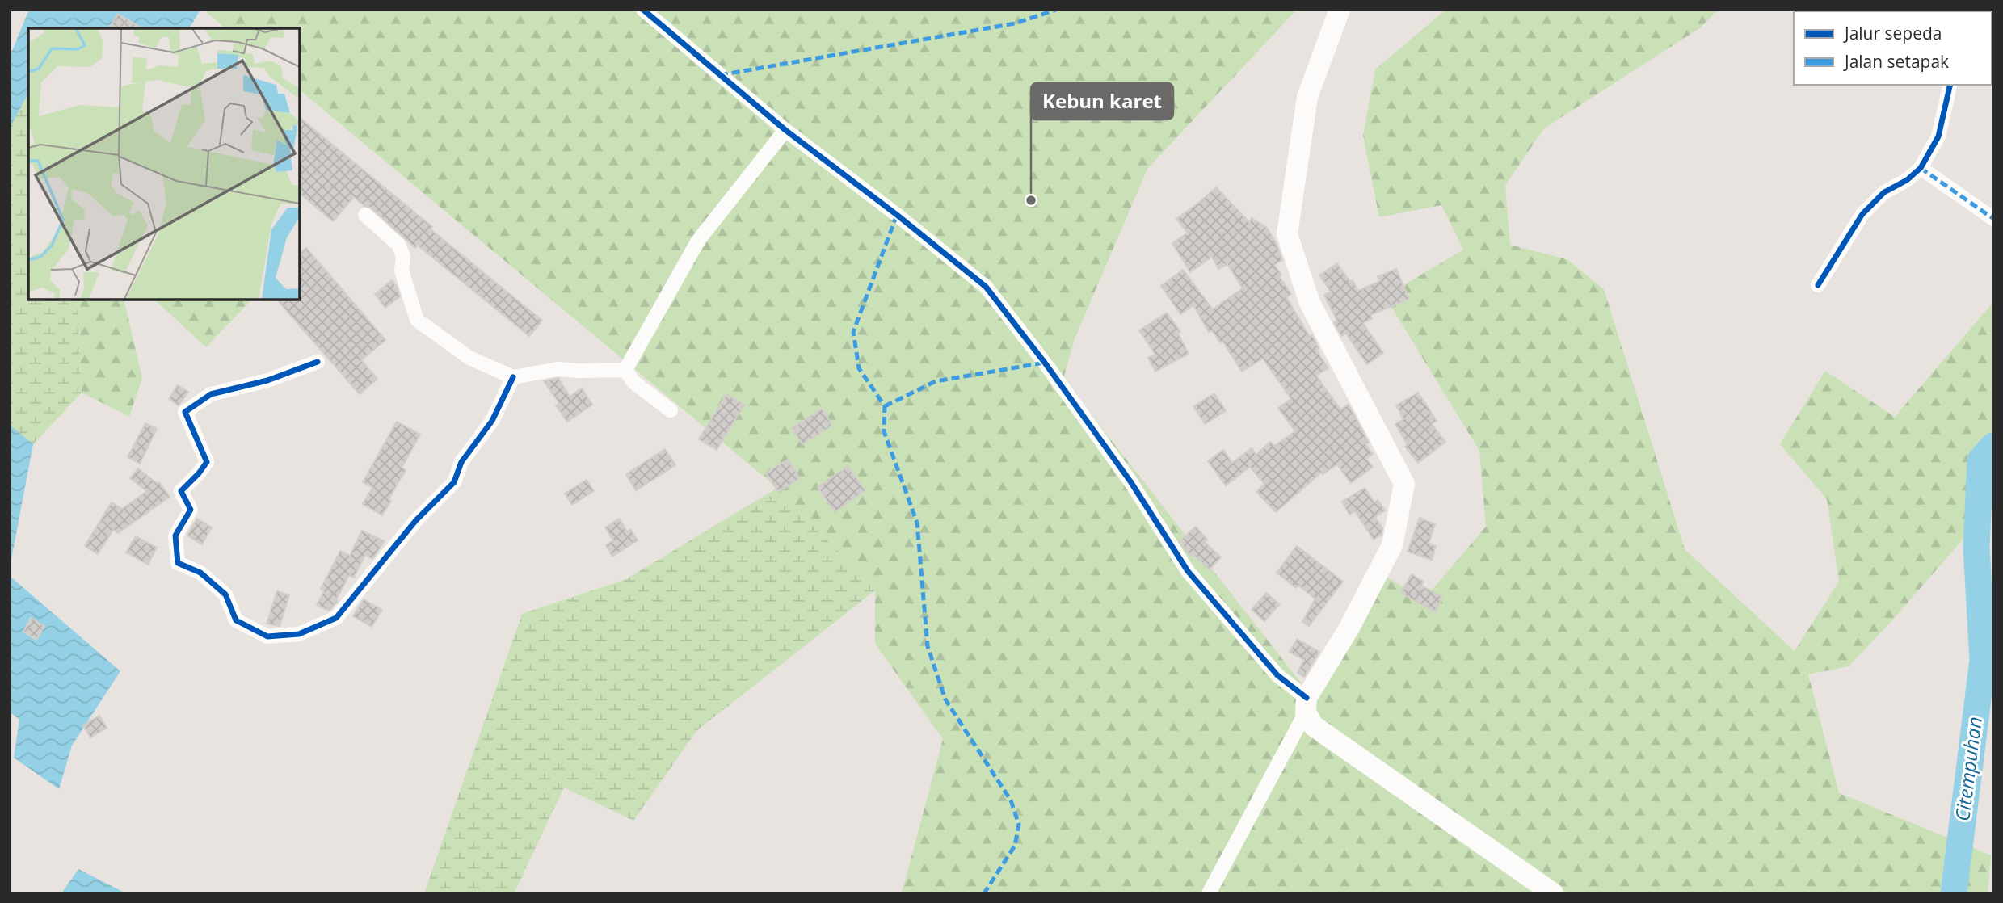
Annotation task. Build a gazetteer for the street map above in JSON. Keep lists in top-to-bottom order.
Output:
{
  "water": ["Citempuhan"],
  "places": ["Kebun karet"],
  "legend": ["Jalur sepeda", "Jalan setapak"]
}
